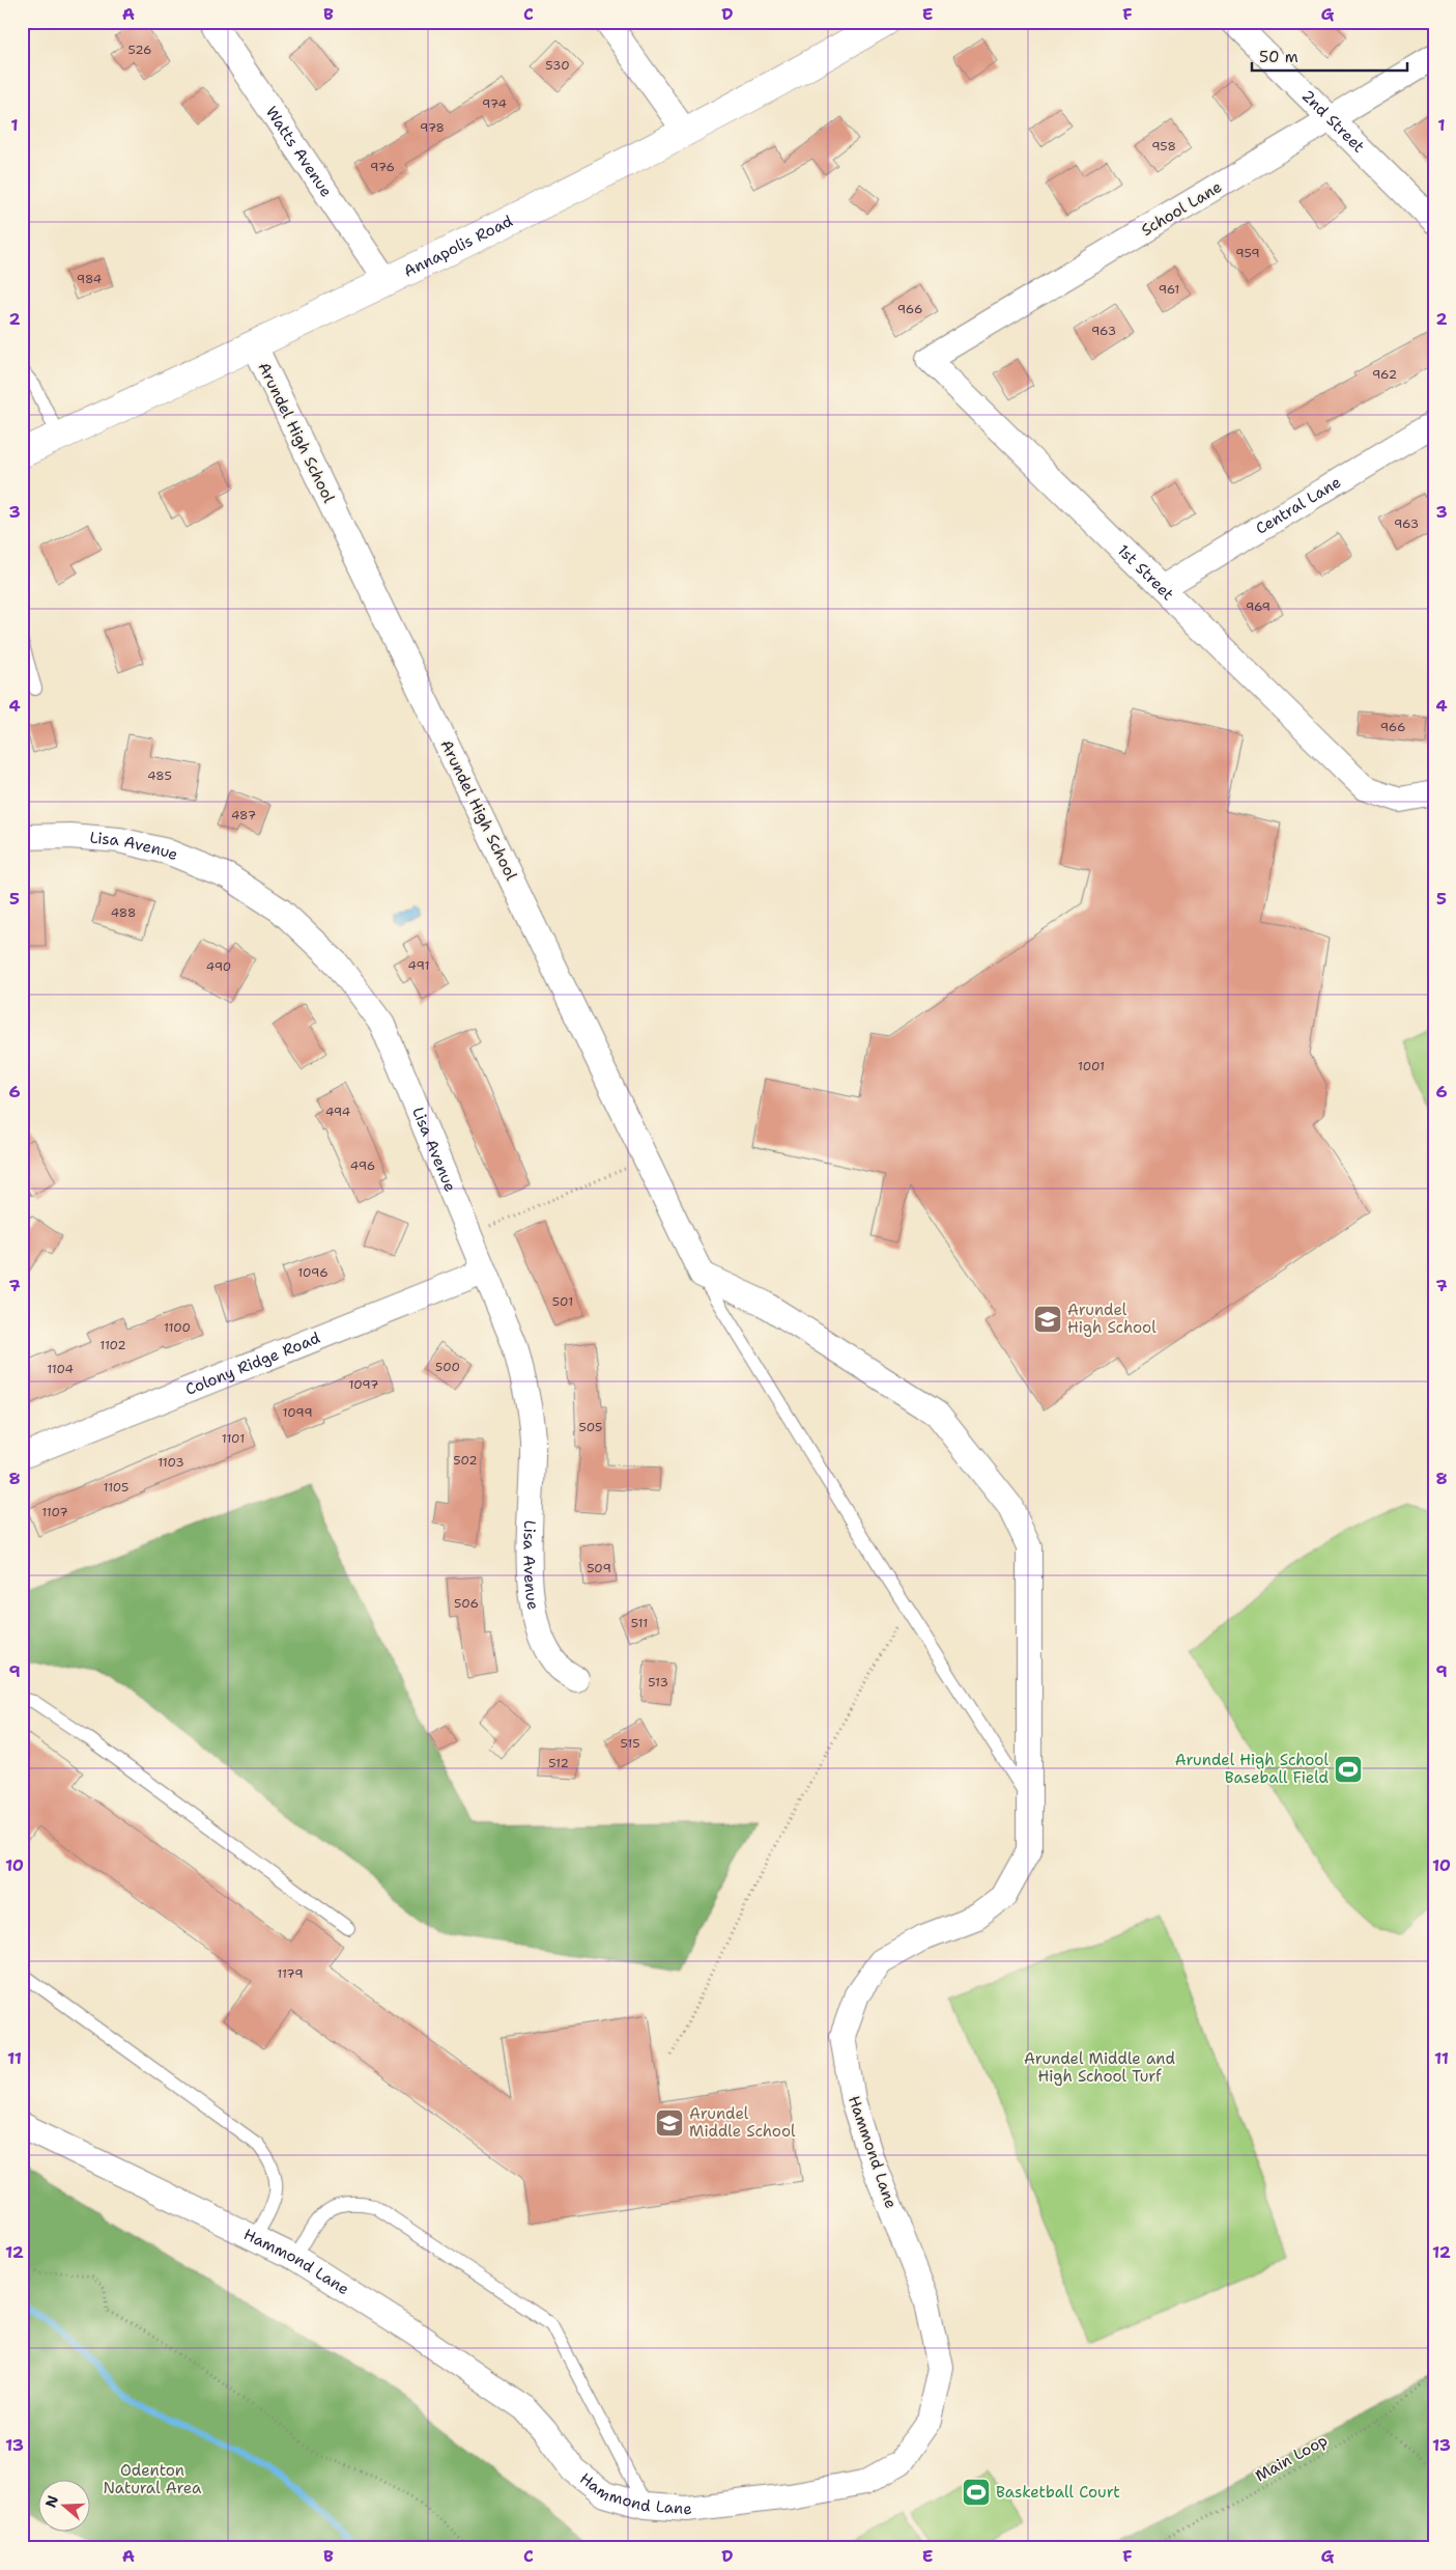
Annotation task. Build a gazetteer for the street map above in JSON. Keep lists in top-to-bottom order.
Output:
{
  "streets": {
    "main road": ["Annapolis Road"],
    "street": [
      "2nd Street",
      "Watts Avenue",
      "School Lane",
      "Arundel High School",
      "Central Lane",
      "1st Street",
      "Lisa Avenue",
      "Colony Ridge Road",
      "Hammond Lane"
    ],
    "path": ["Main Loop"]
  },
  "crossings": [
    ["2nd Street", "School Lane"],
    ["Watts Avenue", "Annapolis Road"],
    ["School Lane", "1st Street"],
    ["Annapolis Road", "Arundel High School"],
    ["Arundel High School", "Hammond Lane"],
    ["Central Lane", "1st Street"],
    ["Lisa Avenue", "Colony Ridge Road"]
  ],
  "parks": ["Arundel Middle and High School Turf", "Odenton Natural Area"],
  "places": {
    "school or university": ["Arundel High School", "Arundel Middle School"],
    "sports": ["Arundel High School Baseball Field", "Basketball Court"]
  },
  "house_numbers": [
    "526",
    "530",
    "974",
    "978",
    "958",
    "976",
    "959",
    "984",
    "961",
    "966",
    "963",
    "962",
    "963",
    "969",
    "966",
    "485",
    "487",
    "488",
    "491",
    "490",
    "1001",
    "494",
    "496",
    "1096",
    "501",
    "1100",
    "1102",
    "500",
    "1104",
    "1097",
    "1099",
    "505",
    "1101",
    "502",
    "1103",
    "1105",
    "1107",
    "509",
    "506",
    "511",
    "513",
    "515",
    "512",
    "1179"
  ],
  "scale_bar": "50 m",
  "north": "left",
  "grid": {
    "columns": [
      "A",
      "B",
      "C",
      "D",
      "E",
      "F",
      "G"
    ],
    "rows": [
      "1",
      "2",
      "3",
      "4",
      "5",
      "6",
      "7",
      "8",
      "9",
      "10",
      "11",
      "12",
      "13"
    ]
  }
}
